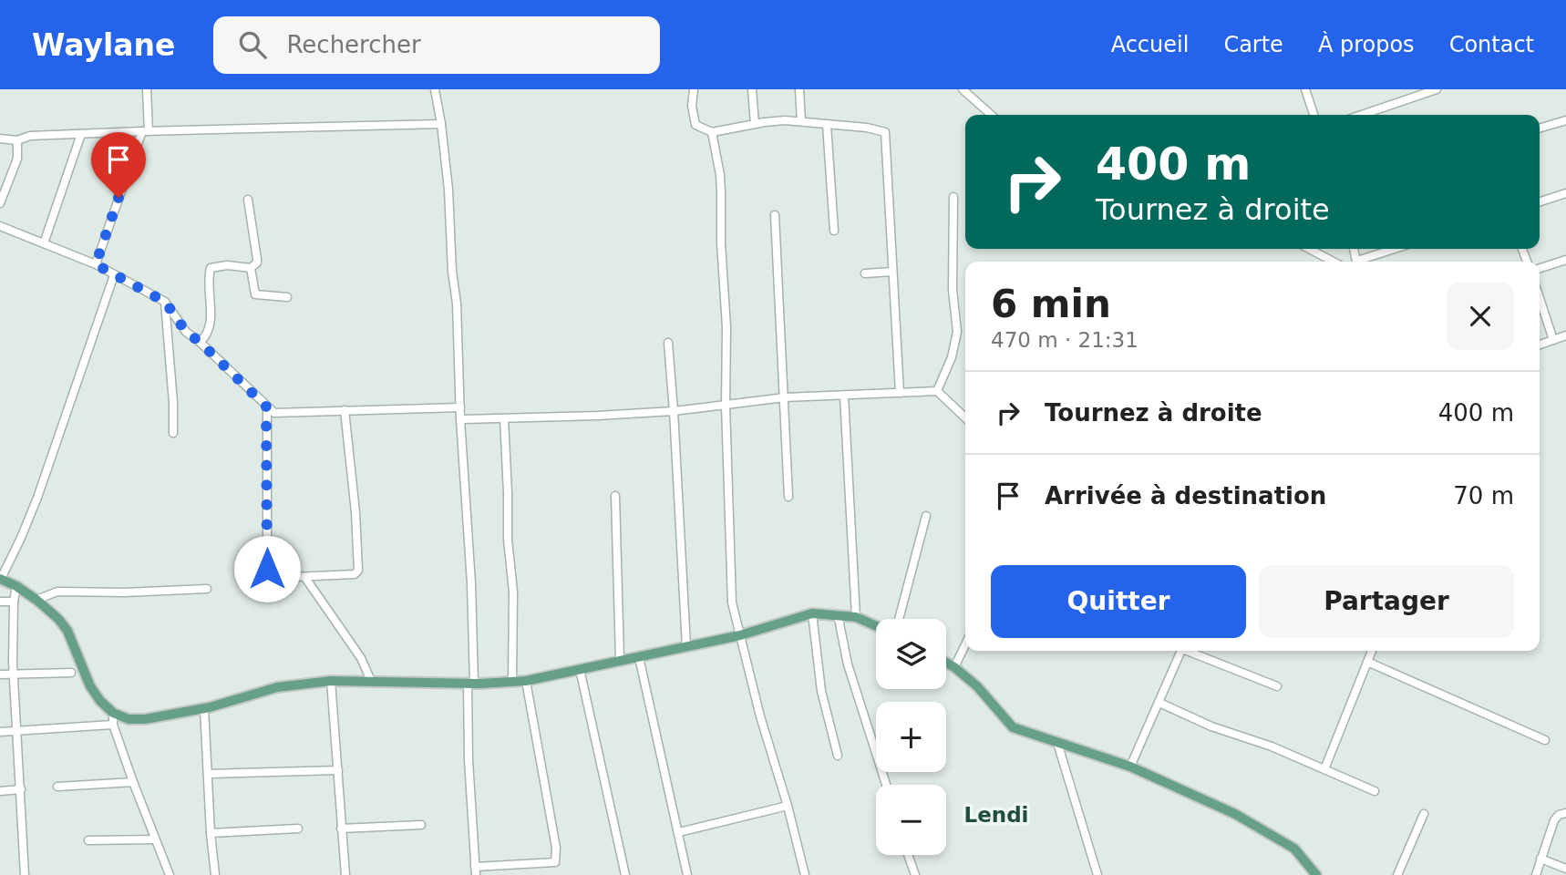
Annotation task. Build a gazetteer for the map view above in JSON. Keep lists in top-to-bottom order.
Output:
{
  "districts": ["Lendi"],
  "page": {
    "header": "Waylane",
    "search": "Rechercher",
    "nav": [
      "Accueil",
      "Carte",
      "À propos",
      "Contact"
    ],
    "turn": ["400 m", "Tournez à droite"],
    "heading": ["6 min", "470 m · 21:31"],
    "list": [
      {
        "name": "Tournez à droite",
        "value": "400 m"
      },
      {
        "name": "Arrivée à destination",
        "value": "70 m"
      }
    ],
    "buttons": ["Quitter", "Partager"],
    "map_buttons": ["+", "−"]
  }
}
